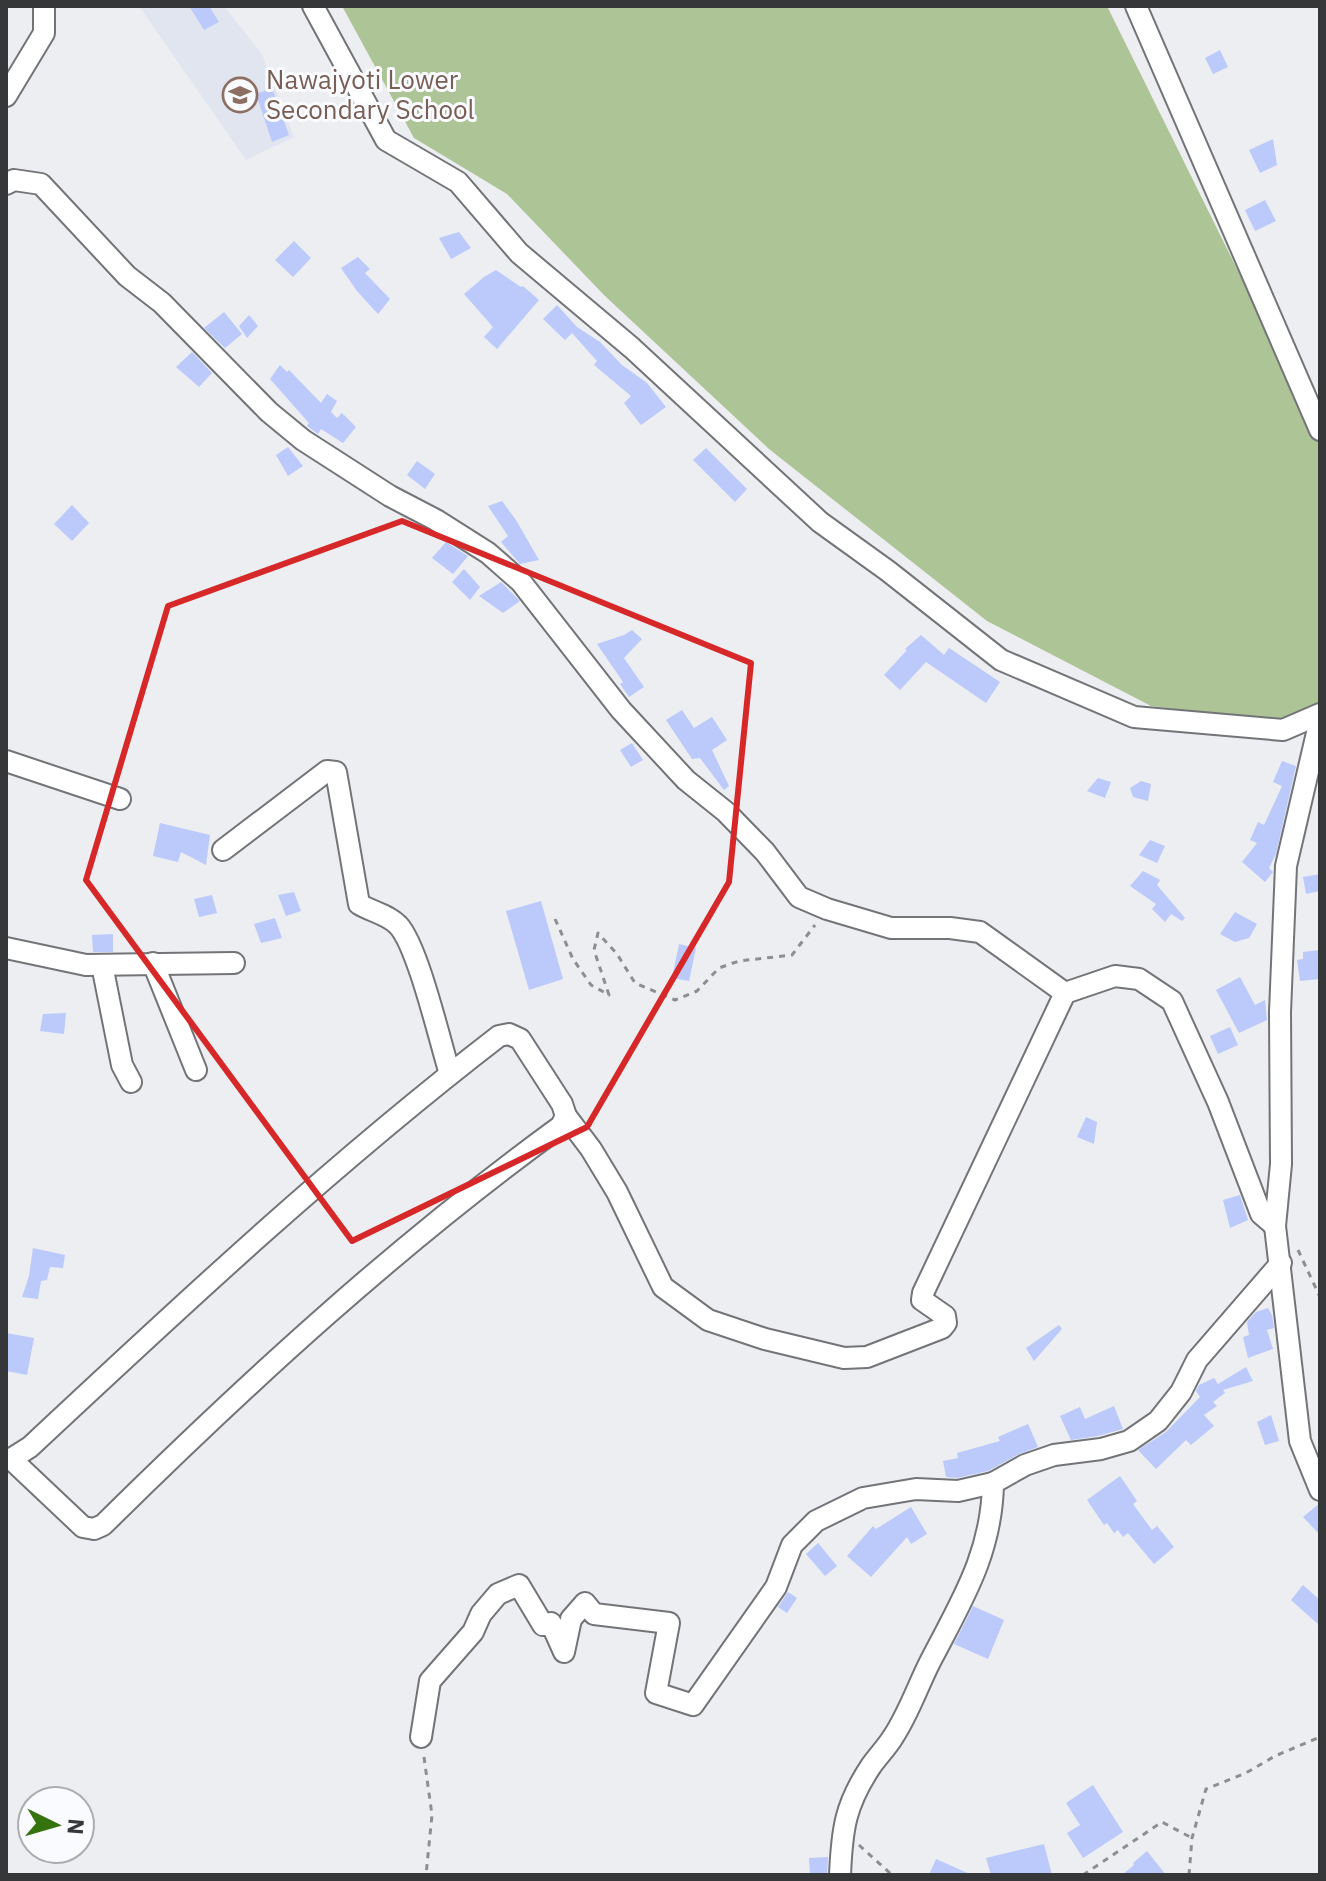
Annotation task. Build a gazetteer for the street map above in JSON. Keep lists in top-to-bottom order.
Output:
{
  "places": {
    "school or university": ["Nawajyoti Lower Secondary School"]
  },
  "north": "right"
}
